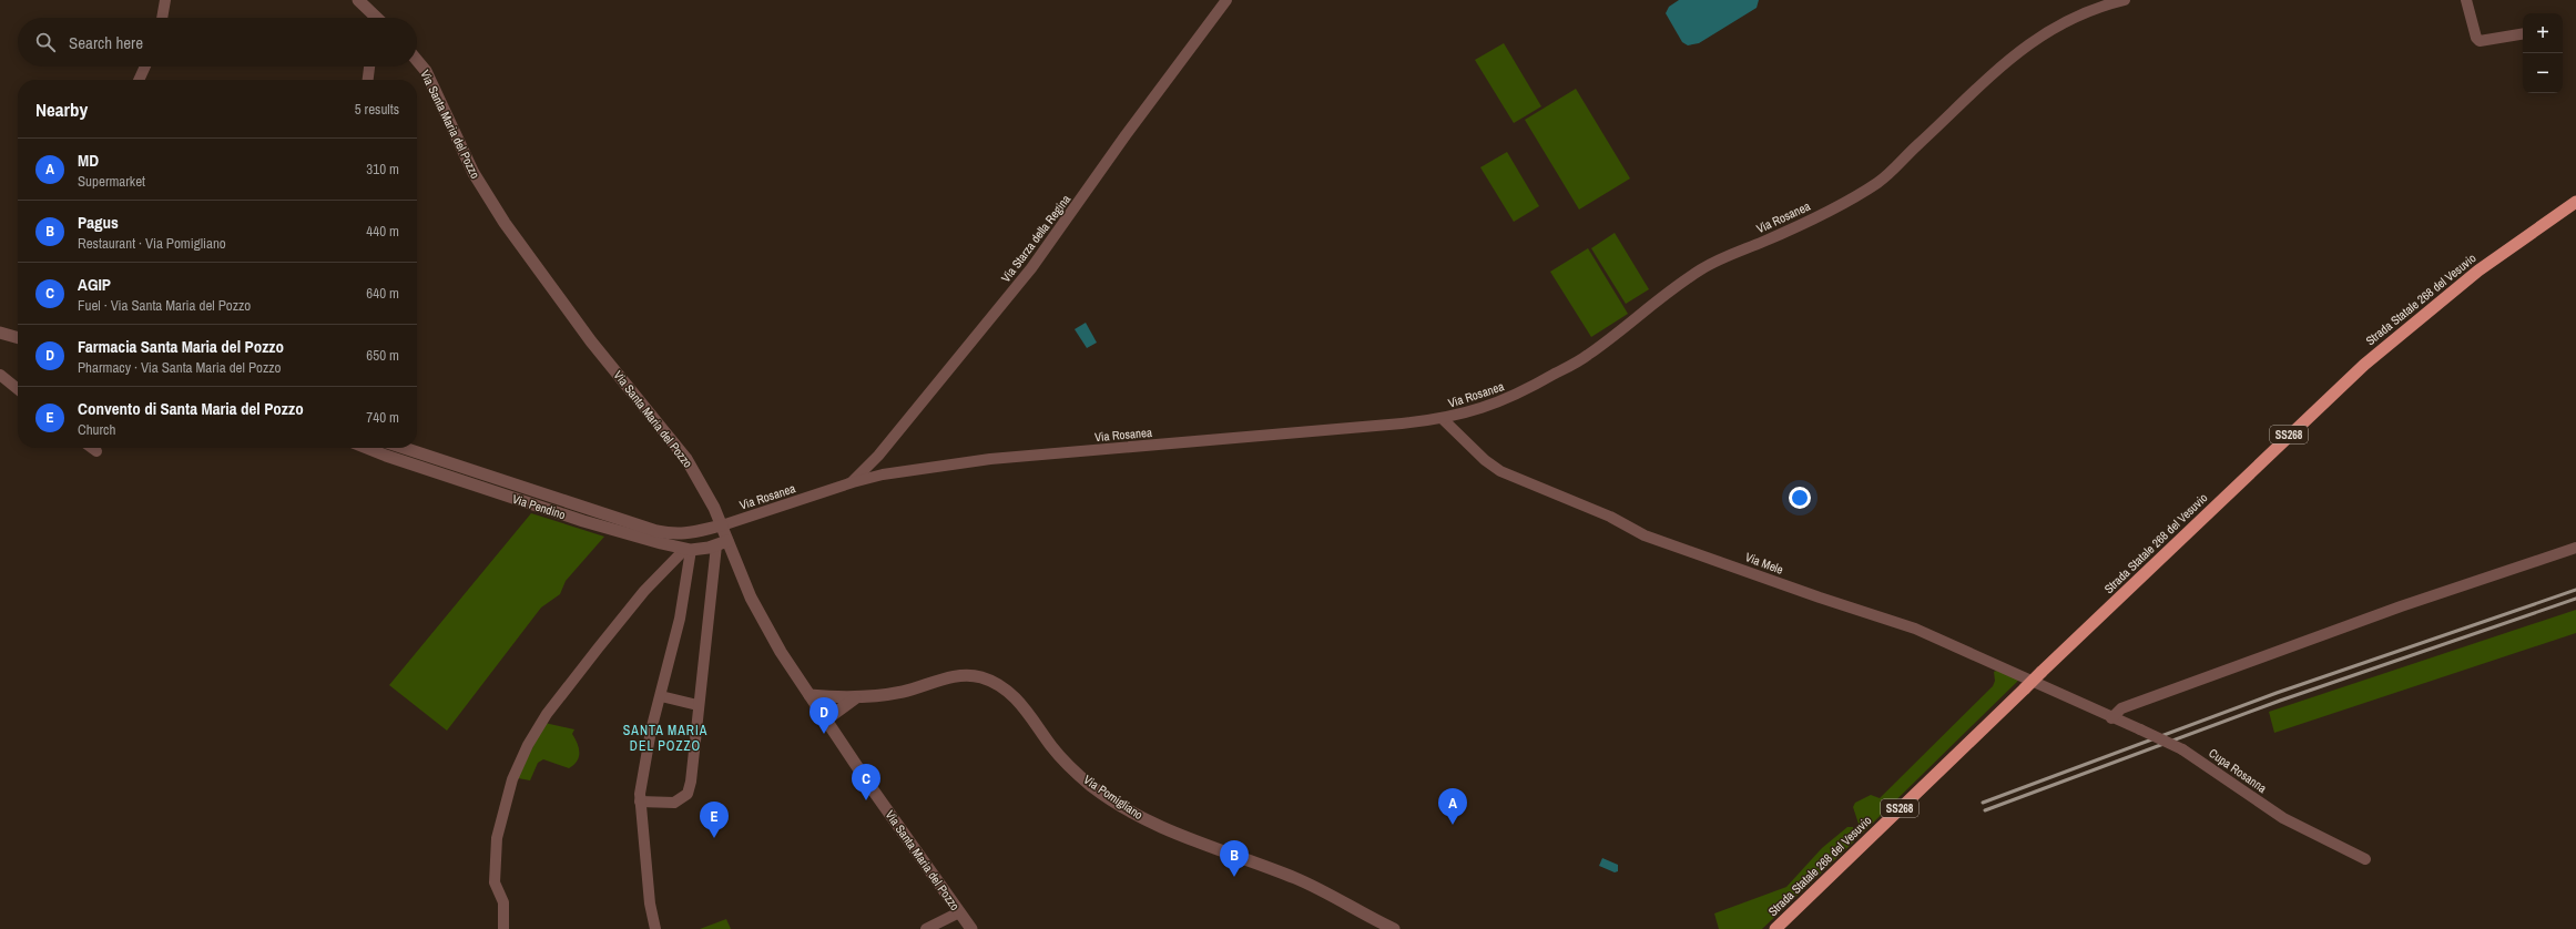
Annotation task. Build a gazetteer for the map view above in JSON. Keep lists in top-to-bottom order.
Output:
{
  "streets": {
    "highway": ["Strada Statale 268 del Vesuvio", "SS268"],
    "street": [
      "Via Santa Maria del Pozzo",
      "Via Rosanea",
      "Via Starza della Regina",
      "Via Pendino",
      "Via Mele",
      "Cupa Rosanna",
      "Via Pomigliano"
    ]
  },
  "crossings": [
    ["Via Santa Maria del Pozzo", "Via Rosanea"],
    ["Via Santa Maria del Pozzo", "Via Pendino"],
    ["Via Santa Maria del Pozzo", "Via Pomigliano"],
    ["Via Rosanea", "Via Starza della Regina"],
    ["Via Rosanea", "Via Pendino"],
    ["Via Rosanea", "Via Mele"],
    ["Via Mele", "Cupa Rosanna"]
  ],
  "districts": ["SANTA MARIA DEL POZZO"],
  "page": {
    "map_buttons": ["+", "−"],
    "search": "Search here",
    "heading": ["Nearby", "5 results"],
    "list": [
      {
        "mark": "A",
        "name": "MD",
        "note": "Supermarket",
        "value": "310 m"
      },
      {
        "mark": "B",
        "name": "Pagus",
        "note": "Restaurant · Via Pomigliano",
        "value": "440 m"
      },
      {
        "mark": "C",
        "name": "AGIP",
        "note": "Fuel · Via Santa Maria del Pozzo",
        "value": "640 m"
      },
      {
        "mark": "D",
        "name": "Farmacia Santa Maria del Pozzo",
        "note": "Pharmacy · Via Santa Maria del Pozzo",
        "value": "650 m"
      },
      {
        "mark": "E",
        "name": "Convento di Santa Maria del Pozzo",
        "note": "Church",
        "value": "740 m"
      }
    ],
    "pins": [
      "D",
      "C",
      "A",
      "E",
      "B"
    ]
  }
}
